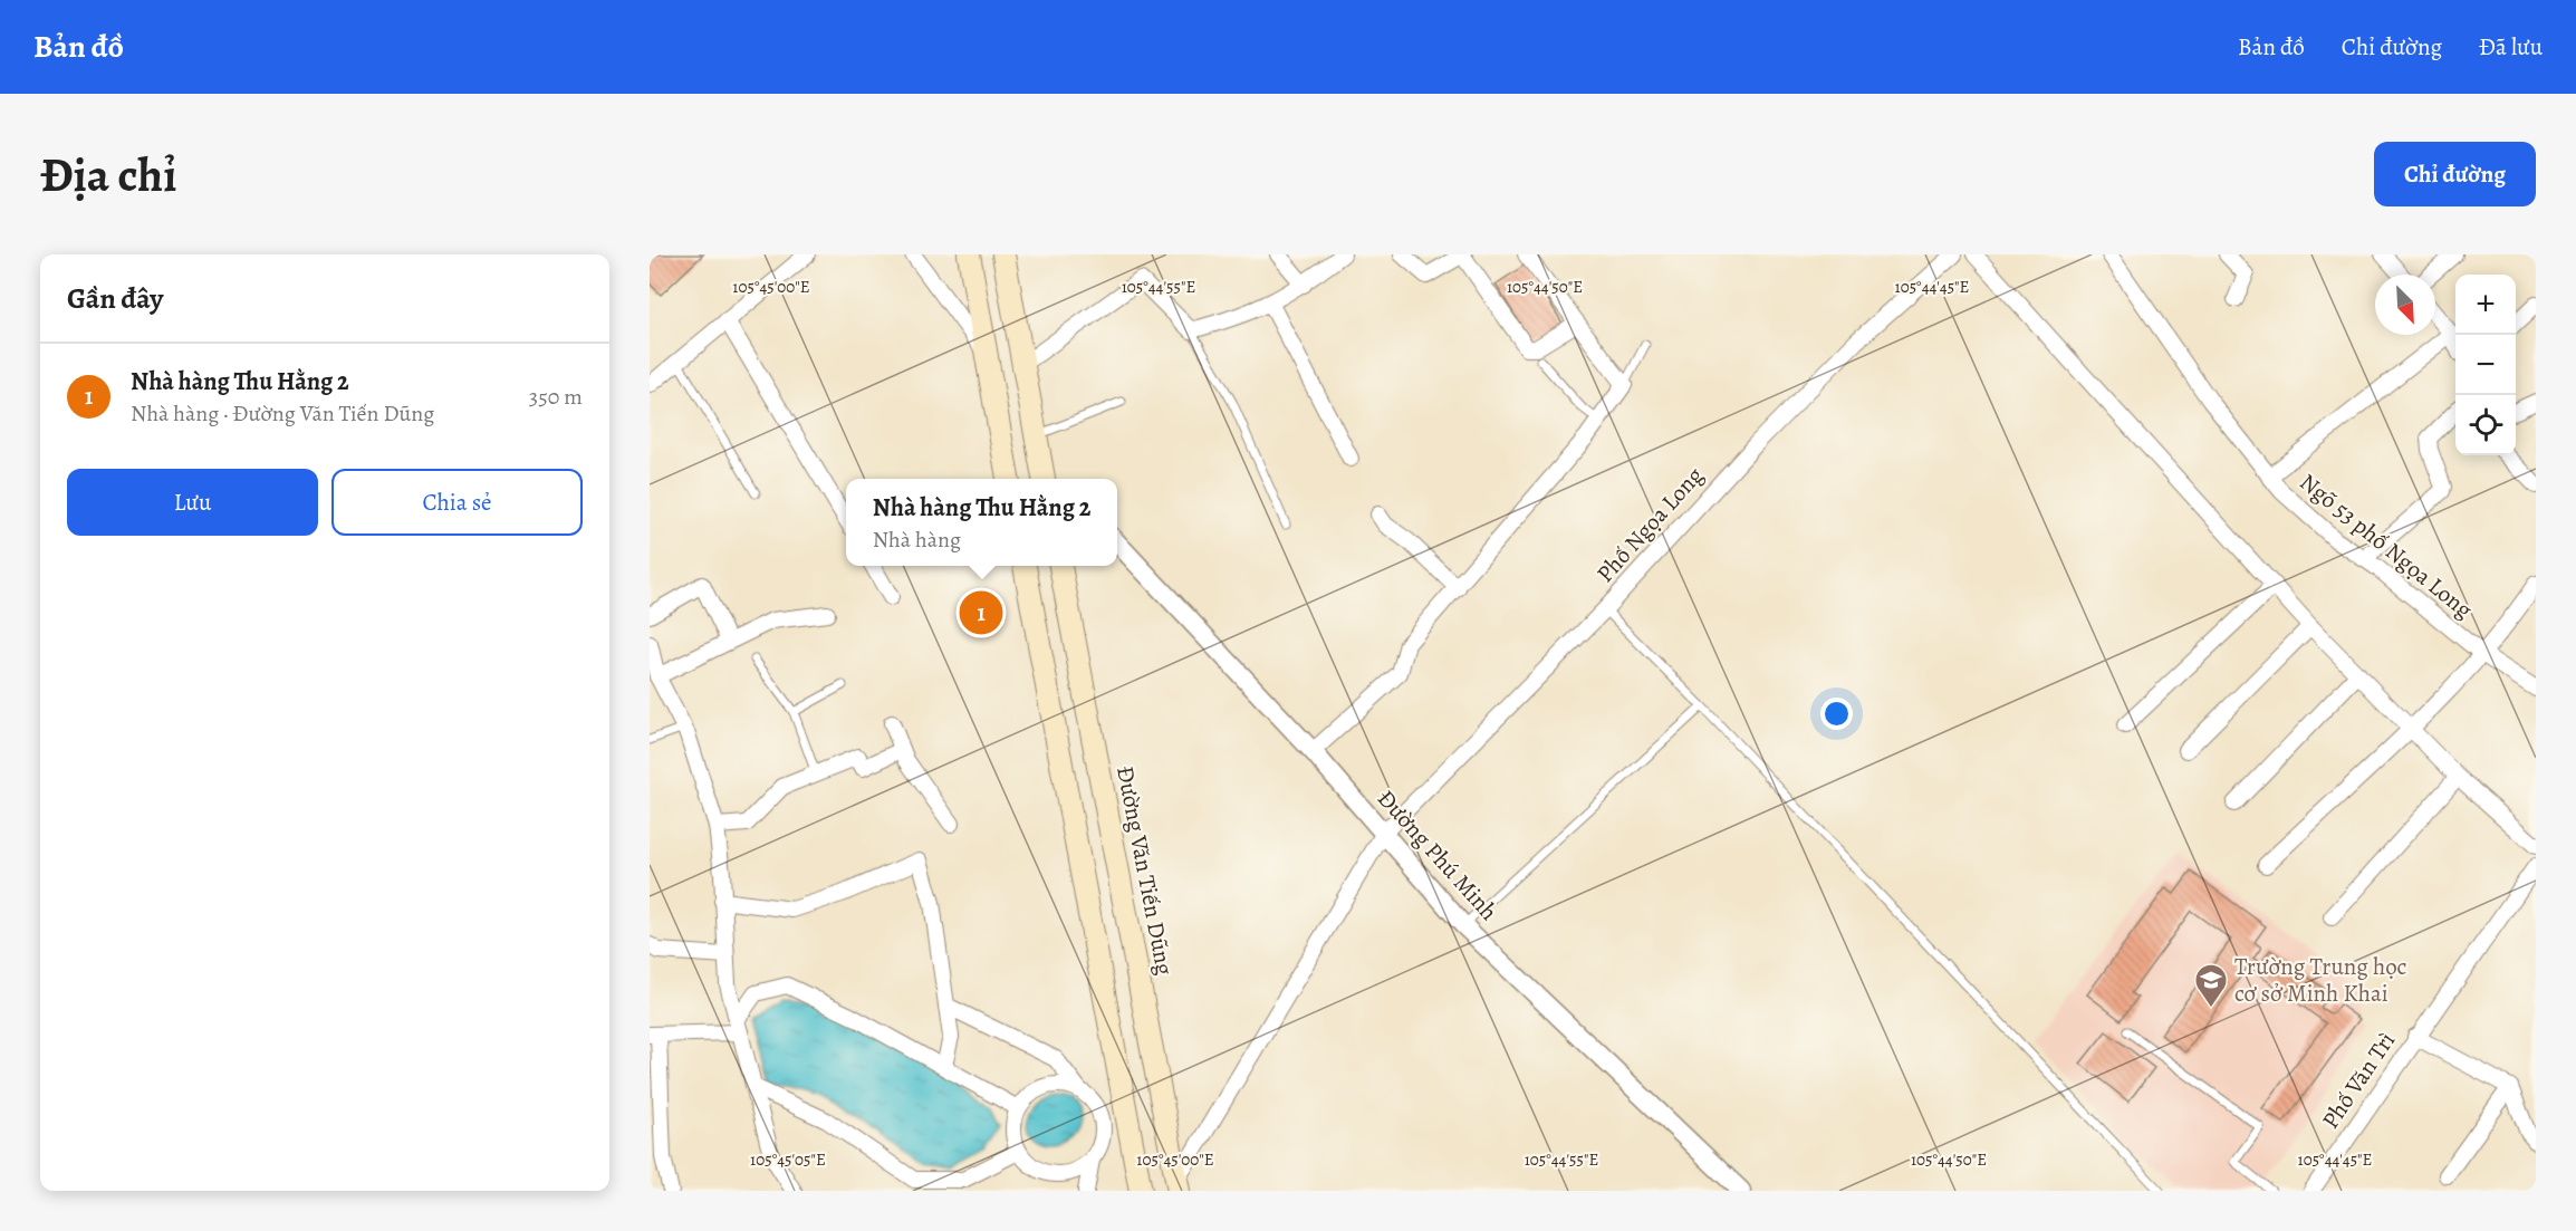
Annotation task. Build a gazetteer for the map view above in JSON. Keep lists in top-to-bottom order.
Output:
{
  "streets": {
    "main road": ["Đường Văn Tiến Dũng"],
    "street": [
      "Phố Ngọa Long",
      "Ngõ 53 phố Ngọa Long",
      "Đường Phú Minh",
      "Phố Văn Trì"
    ]
  },
  "crossings": [
    ["Phố Ngọa Long", "Đường Phú Minh"],
    ["Phố Ngọa Long", "Đường Văn Tiến Dũng"]
  ],
  "places": {
    "school or university": ["Trường Trung học cơ sở Minh Khai"]
  },
  "north": "bottom right",
  "page": {
    "header": "Bản đồ",
    "nav": ["Bản đồ", "Chỉ đường", "Đã lưu"],
    "buttons": [
      "Chỉ đường",
      ["Lưu", "Chia sẻ"]
    ],
    "title": "Địa chỉ",
    "heading": "Gần đây",
    "map_buttons": ["+", "−"],
    "list": [
      {
        "mark": "1",
        "name": "Nhà hàng Thu Hằng 2",
        "note": "Nhà hàng · Đường Văn Tiến Dũng",
        "value": "350 m"
      }
    ],
    "popup": ["Nhà hàng Thu Hằng 2", "Nhà hàng"],
    "pins": "1"
  },
  "coordinates": [
    "105°45'00\"E",
    "105°44'55\"E",
    "105°44'50\"E",
    "105°44'45\"E",
    "105°45'05\"E"
  ]
}
